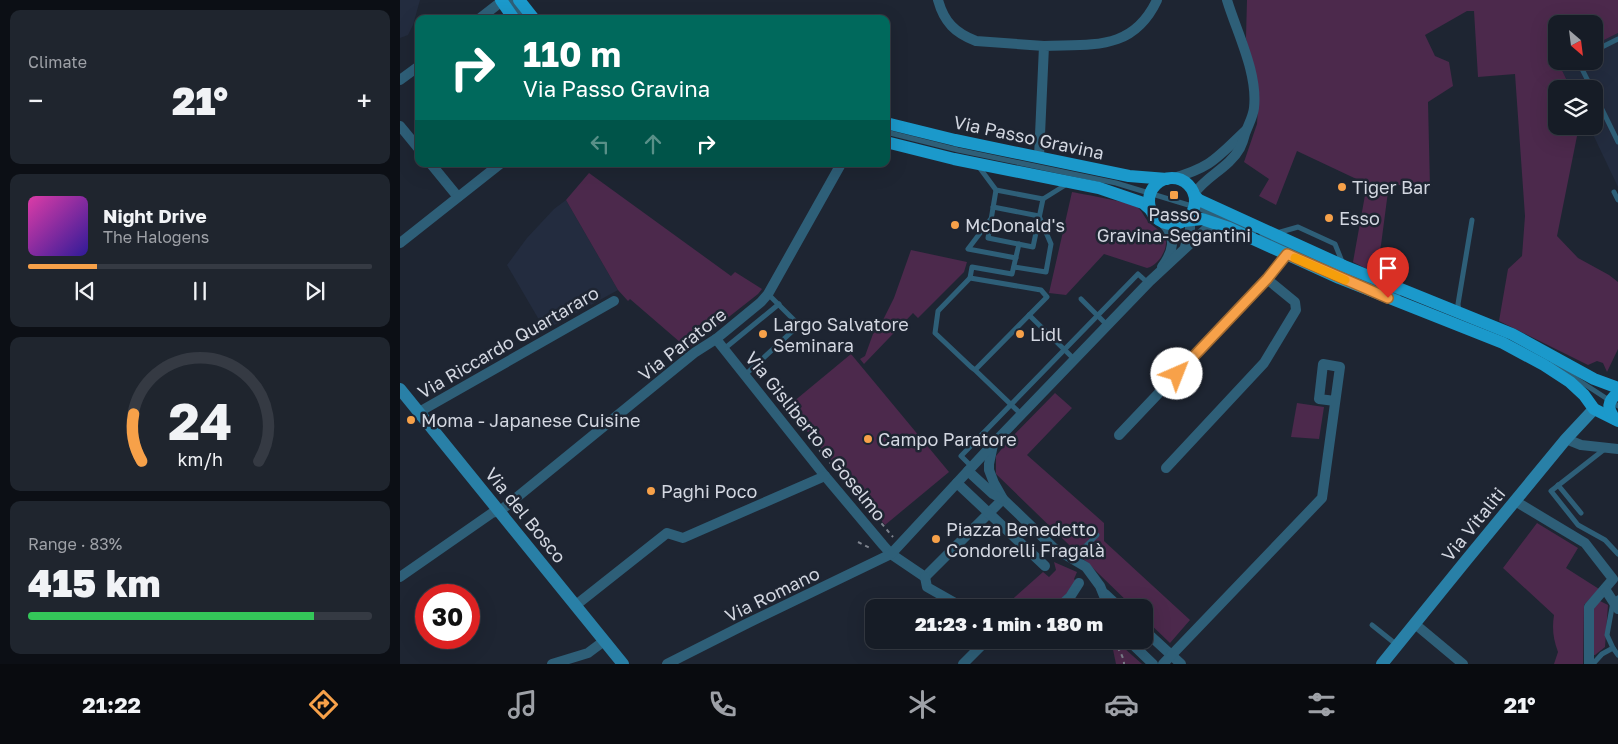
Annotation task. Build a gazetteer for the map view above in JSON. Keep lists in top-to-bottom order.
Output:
{
  "streets": {
    "main road": ["Via Passo Gravina", "Via del Bosco", "Via Vitaliti"],
    "street": [
      "Via Riccardo Quartararo",
      "Via Paratore",
      "Via Gisliberto e Goselmo",
      "Via Romano"
    ]
  },
  "crossings": [
    ["Via Riccardo Quartararo", "Via del Bosco"],
    ["Via Paratore", "Via Gisliberto e Goselmo"],
    ["Via Paratore", "Via del Bosco"],
    ["Via Gisliberto e Goselmo", "Via Romano"]
  ],
  "places": {
    "other": [
      "Tiger Bar",
      "Esso",
      "McDonald's",
      "Largo Salvatore Seminara",
      "Lidl",
      "Moma - Japanese Cuisine",
      "Campo Paratore",
      "Paghi Poco",
      "Piazza Benedetto Condorelli Fragalà"
    ],
    "transit": ["Passo Gravina-Segantini"]
  },
  "north": "bottom right",
  "page": {
    "tile": [
      "Climate",
      ["Range · 83%", "415 km"]
    ],
    "turn": ["110 m", "Via Passo Gravina"],
    "heat": ["−", "21°", "+"],
    "song": ["Night Drive", "The Halogens"],
    "limit": "30",
    "trip": "21:23 · 1 min · 180 m",
    "tabs": ["21:22", "21°"],
    "gauge": ["24", "km/h"]
  }
}
